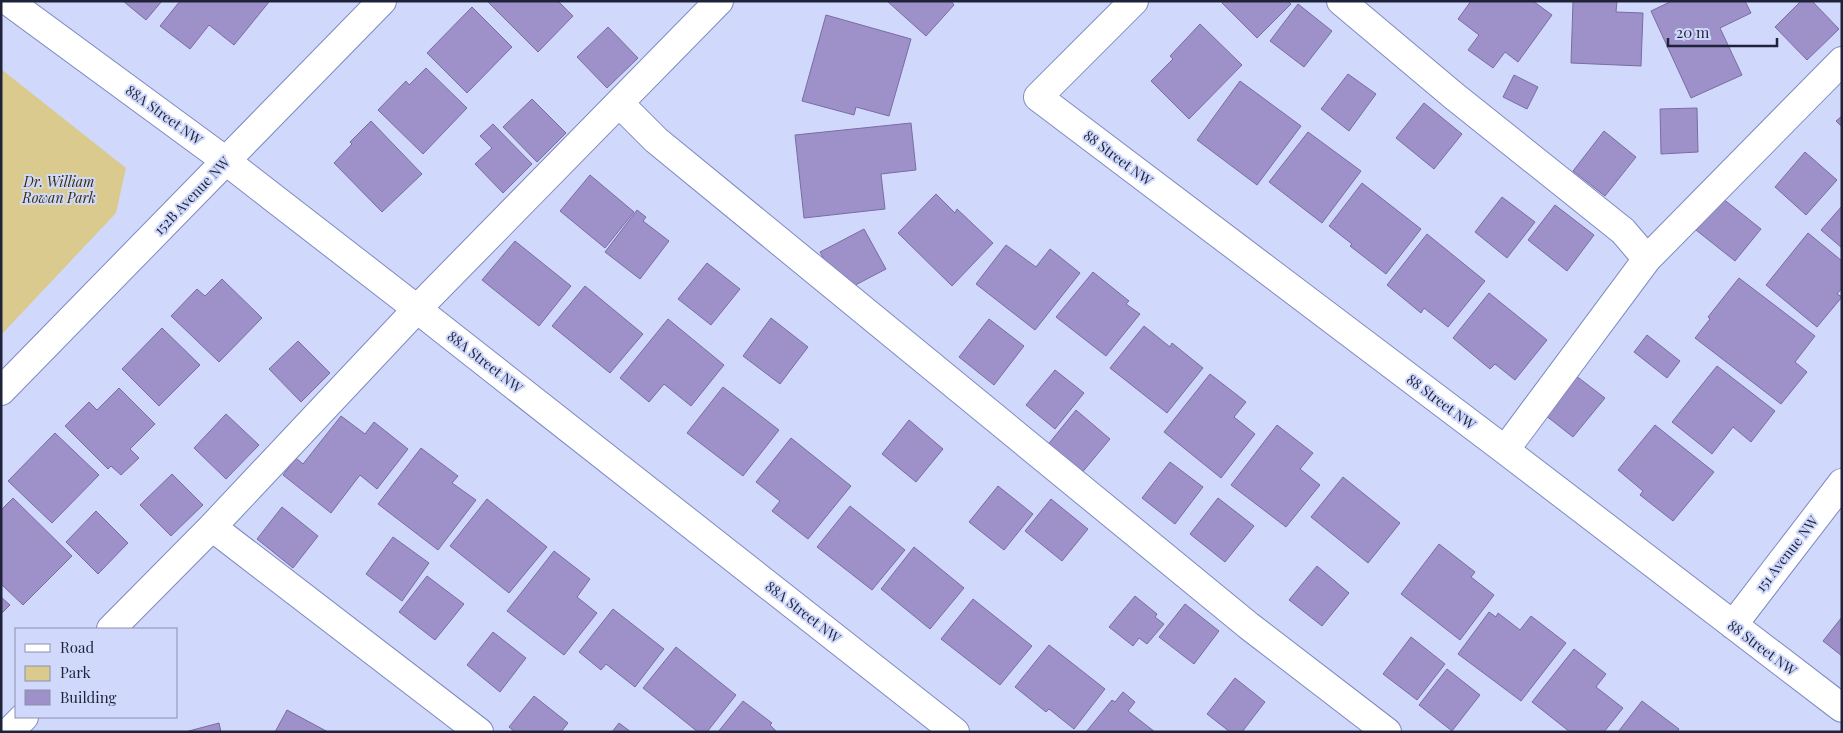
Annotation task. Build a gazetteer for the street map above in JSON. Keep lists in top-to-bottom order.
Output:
{
  "streets": {
    "street": [
      "88A Street NW",
      "88 Street NW",
      "152B Avenue NW",
      "151 Avenue NW"
    ]
  },
  "crossings": [
    ["88A Street NW", "152B Avenue NW"],
    ["88 Street NW", "151 Avenue NW"]
  ],
  "parks": ["Dr. William Rowan Park"],
  "legend": ["Road", "Park", "Building"],
  "scale_bar": "20 m"
}
